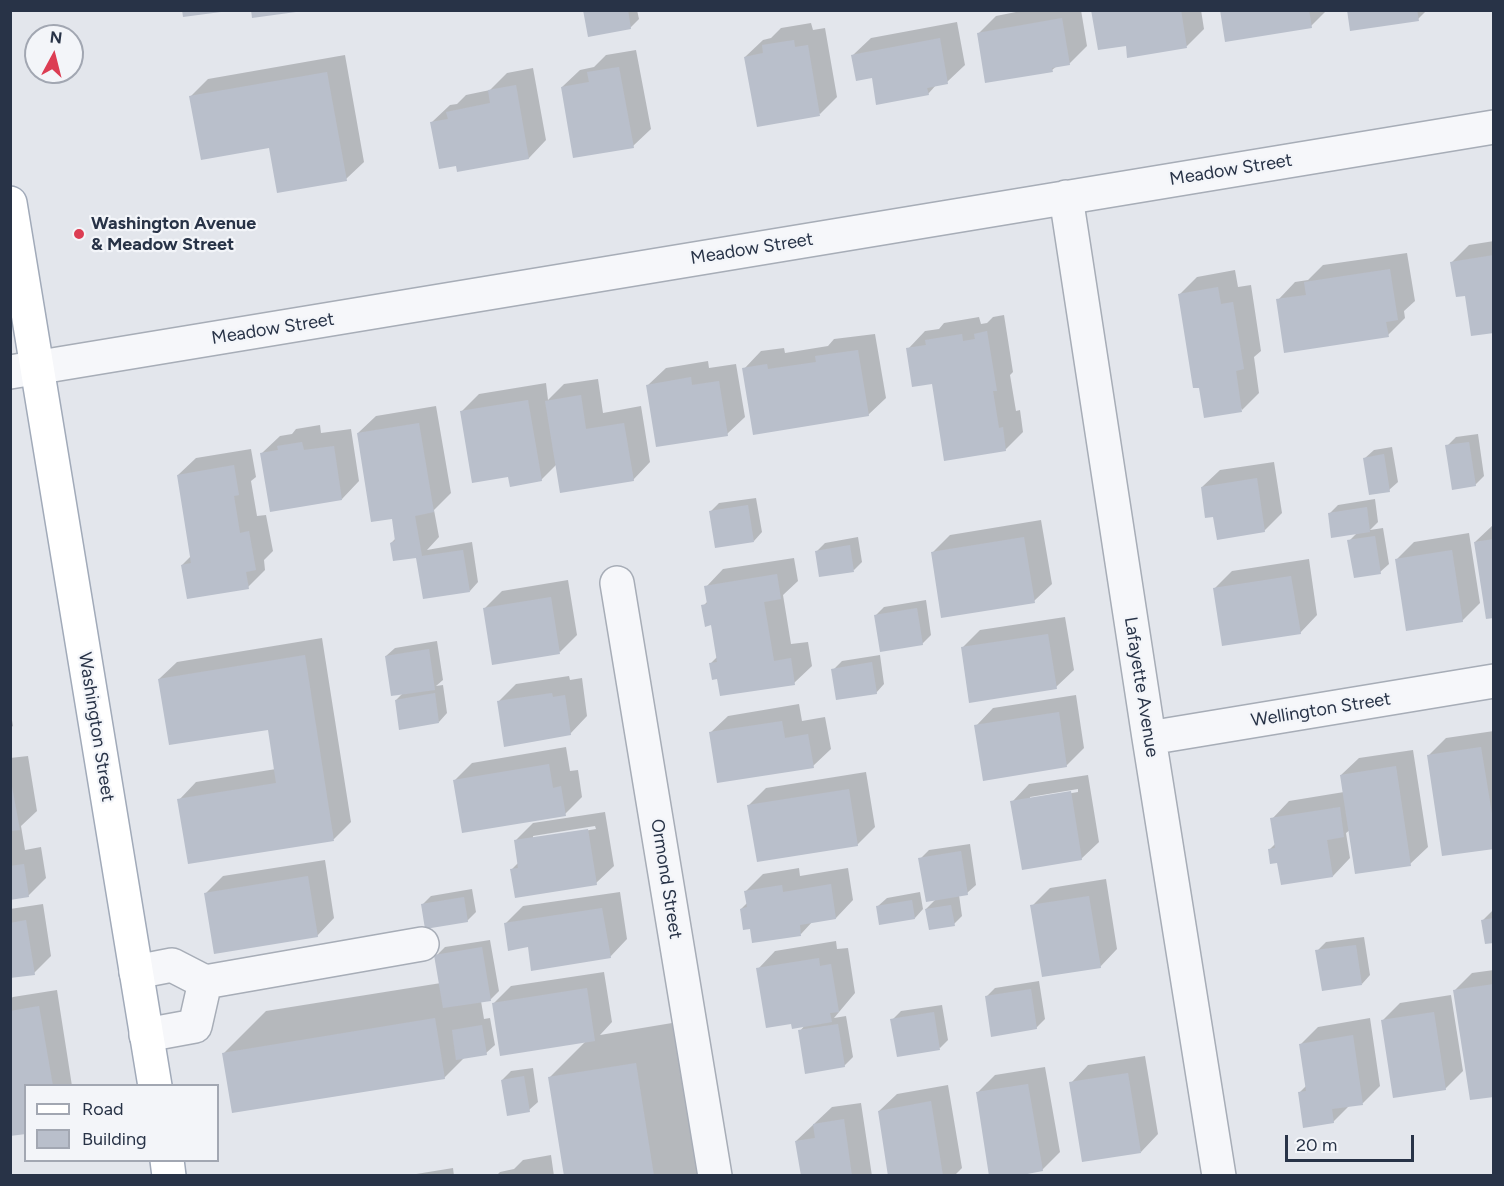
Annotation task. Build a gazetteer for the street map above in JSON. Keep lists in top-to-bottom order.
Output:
{
  "streets": {
    "main road": ["Washington Street"],
    "street": [
      "Meadow Street",
      "Lafayette Avenue",
      "Wellington Street",
      "Ormond Street"
    ]
  },
  "crossings": [
    ["Meadow Street", "Lafayette Avenue"],
    ["Meadow Street", "Washington Street"],
    ["Lafayette Avenue", "Wellington Street"]
  ],
  "places": ["Washington Avenue & Meadow Street"],
  "legend": ["Road", "Building"],
  "scale_bar": "20 m",
  "north": "top"
}
